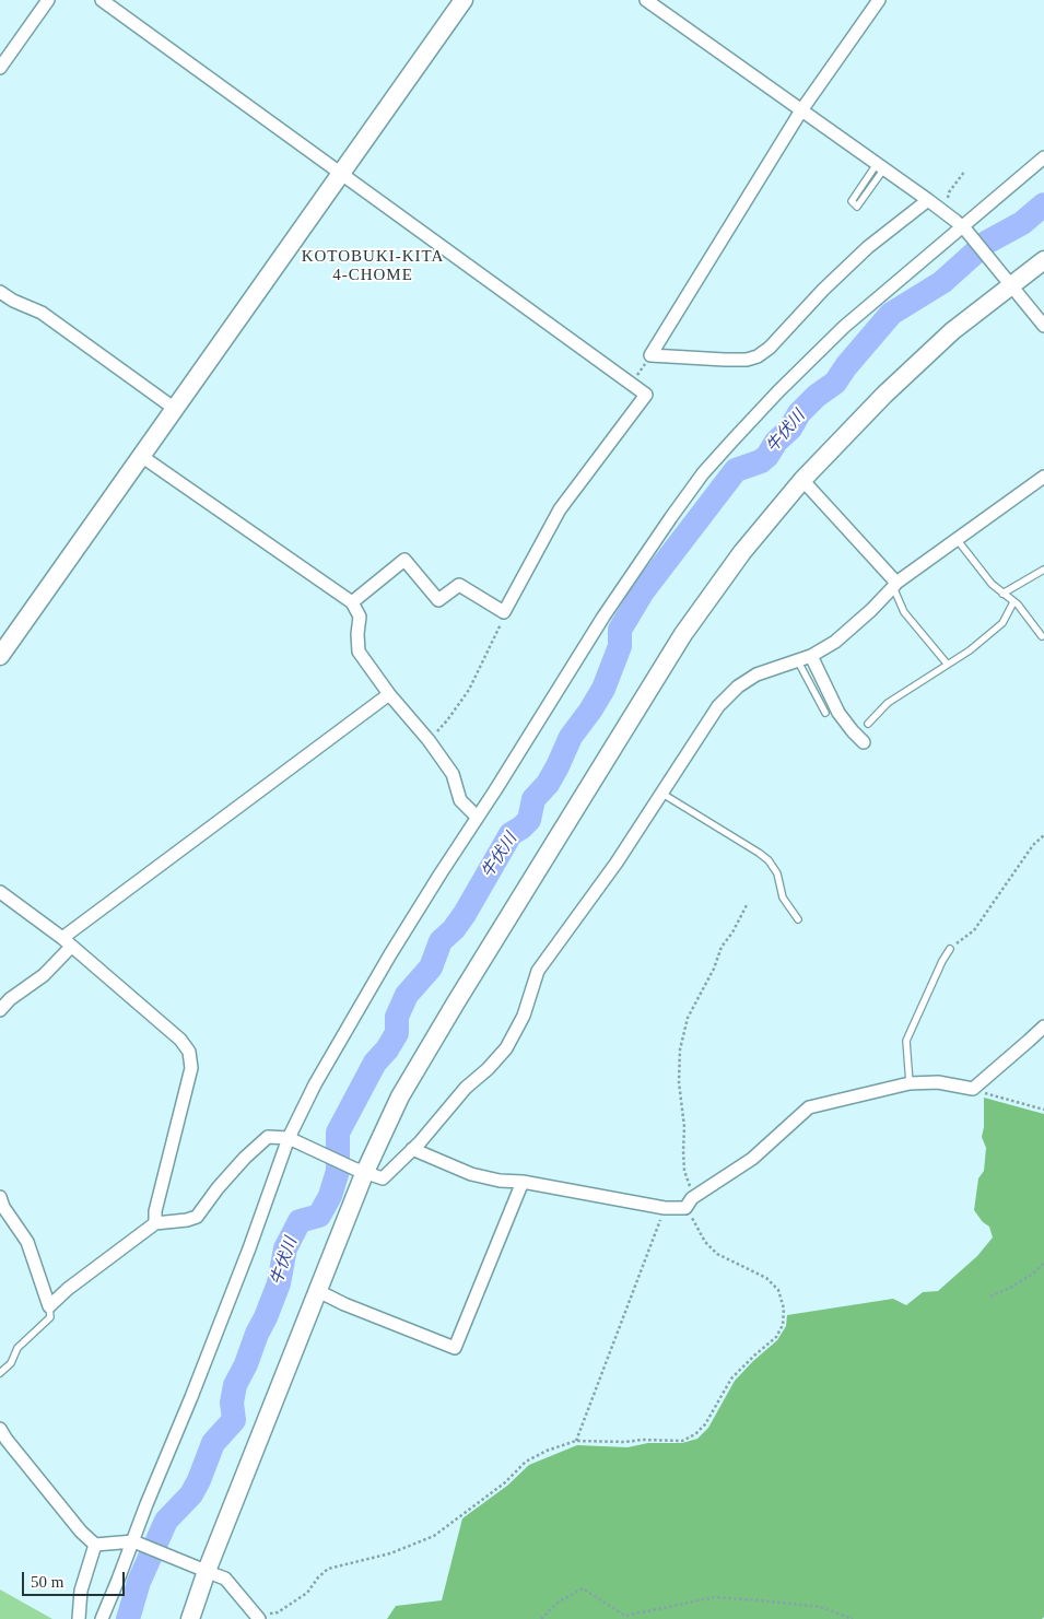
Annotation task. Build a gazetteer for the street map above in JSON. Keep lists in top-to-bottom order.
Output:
{
  "districts": ["KOTOBUKI-KITA 4-CHOME"],
  "water": ["牛伏川"],
  "scale_bar": "50 m"
}
